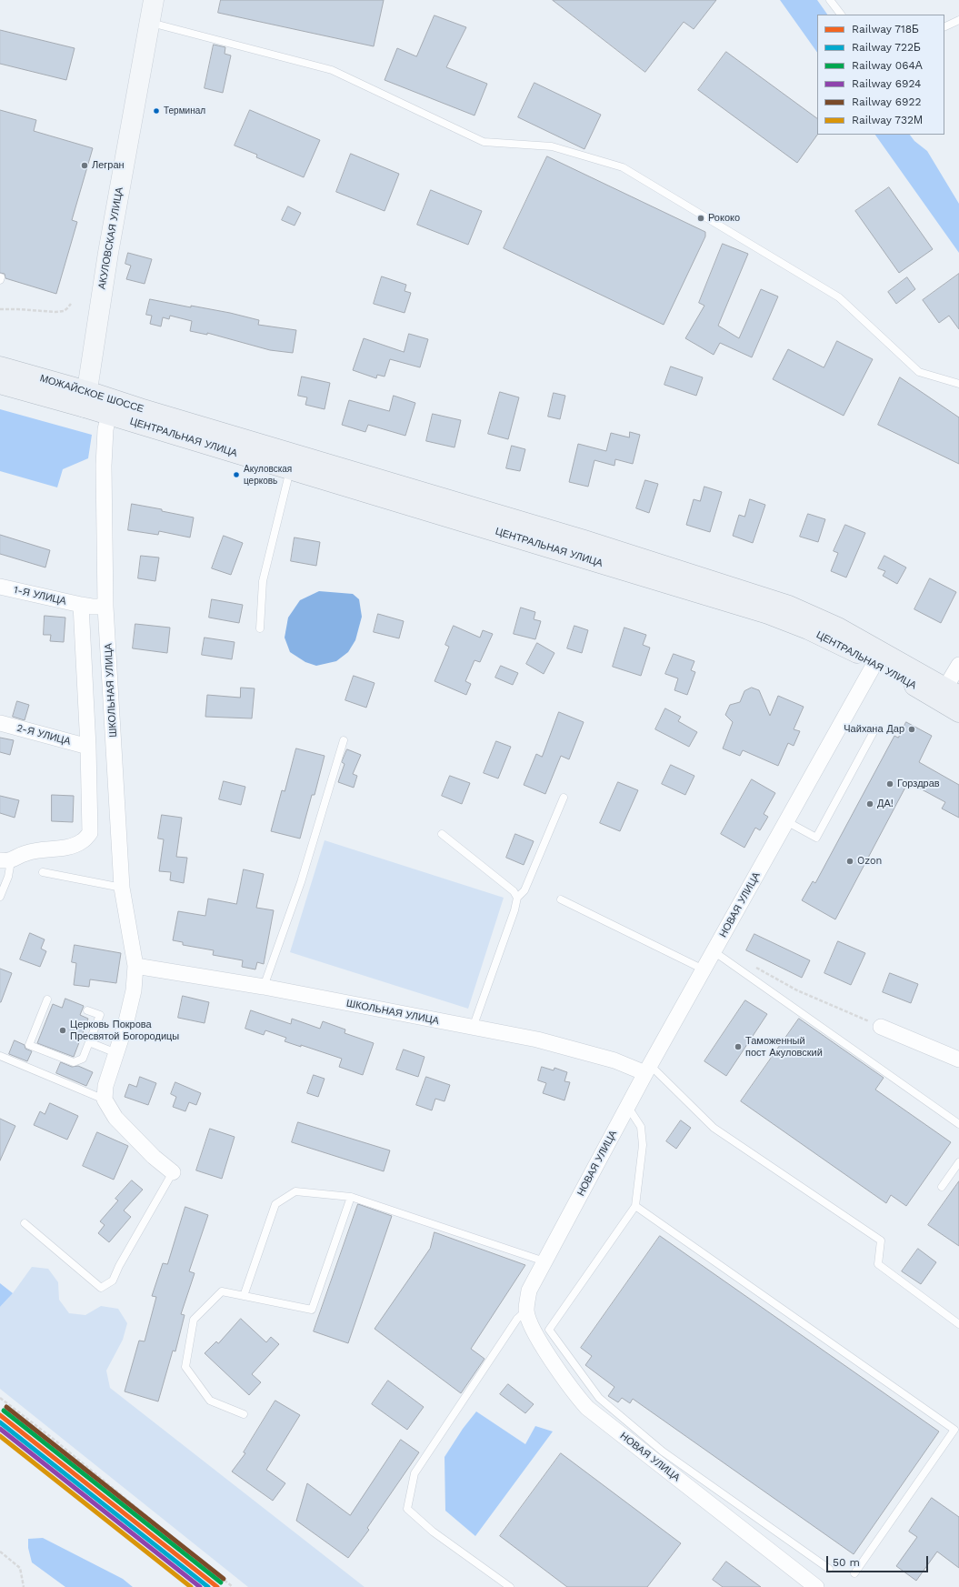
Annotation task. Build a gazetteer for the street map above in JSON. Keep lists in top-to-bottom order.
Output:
{
  "streets": {
    "main road": ["МОЖАЙСКОЕ ШОССЕ", "ЦЕНТРАЛЬНАЯ УЛИЦА"],
    "street": [
      "АКУЛОВСКАЯ УЛИЦА",
      "1-Я УЛИЦА",
      "ШКОЛЬНАЯ УЛИЦА",
      "2-Я УЛИЦА",
      "НОВАЯ УЛИЦА"
    ]
  },
  "crossings": [
    ["АКУЛОВСКАЯ УЛИЦА", "МОЖАЙСКОЕ ШОССЕ"],
    ["МОЖАЙСКОЕ ШОССЕ", "ЦЕНТРАЛЬНАЯ УЛИЦА"],
    ["МОЖАЙСКОЕ ШОССЕ", "ШКОЛЬНАЯ УЛИЦА"],
    ["ЦЕНТРАЛЬНАЯ УЛИЦА", "ШКОЛЬНАЯ УЛИЦА"],
    ["ЦЕНТРАЛЬНАЯ УЛИЦА", "НОВАЯ УЛИЦА"],
    ["1-Я УЛИЦА", "ШКОЛЬНАЯ УЛИЦА"],
    ["ШКОЛЬНАЯ УЛИЦА", "НОВАЯ УЛИЦА"]
  ],
  "places": [
    "Терминал",
    "Легран",
    "Рококо",
    "Акуловская церковь",
    "Чайхана Дар",
    "Горздрав",
    "ДА!",
    "Ozon",
    "Церковь Покрова Пресвятой Богородицы",
    "Таможенный пост Акуловский"
  ],
  "lines": [
    "rail line 6922",
    "rail line 064А",
    "rail line 718Б",
    "rail line 722Б",
    "rail line 6924",
    "rail line 732М"
  ],
  "legend": [
    "Railway 718Б",
    "Railway 722Б",
    "Railway 064А",
    "Railway 6924",
    "Railway 6922",
    "Railway 732М"
  ],
  "scale_bar": "50 m"
}
